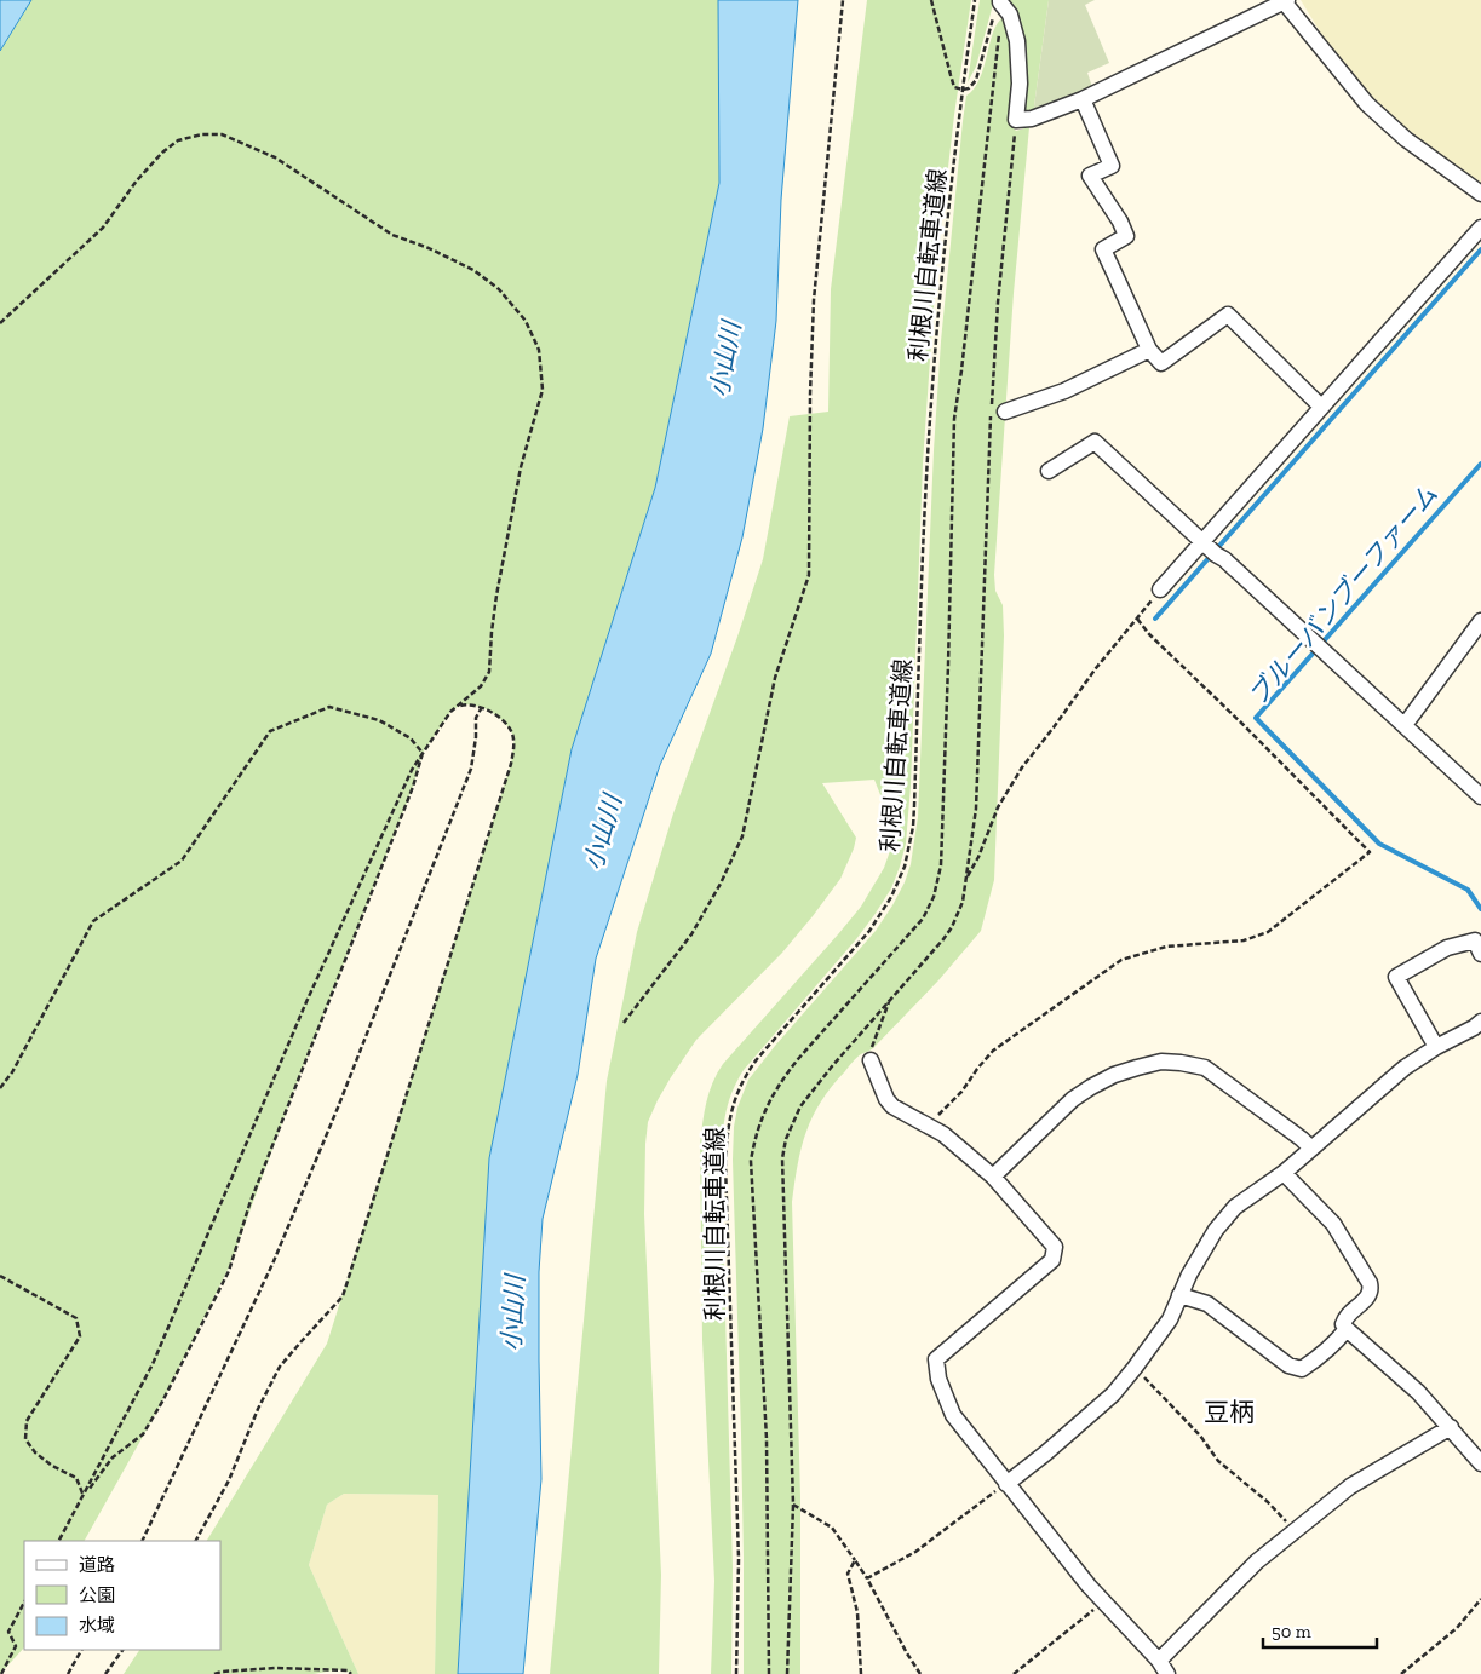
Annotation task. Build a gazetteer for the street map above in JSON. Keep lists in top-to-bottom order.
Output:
{
  "streets": {
    "path": ["利根川自転車道線"]
  },
  "districts": ["豆柄"],
  "water": ["小山川", "ブルーバンブーファーム"],
  "legend": ["道路", "公園", "水域"],
  "scale_bar": "50 m"
}
